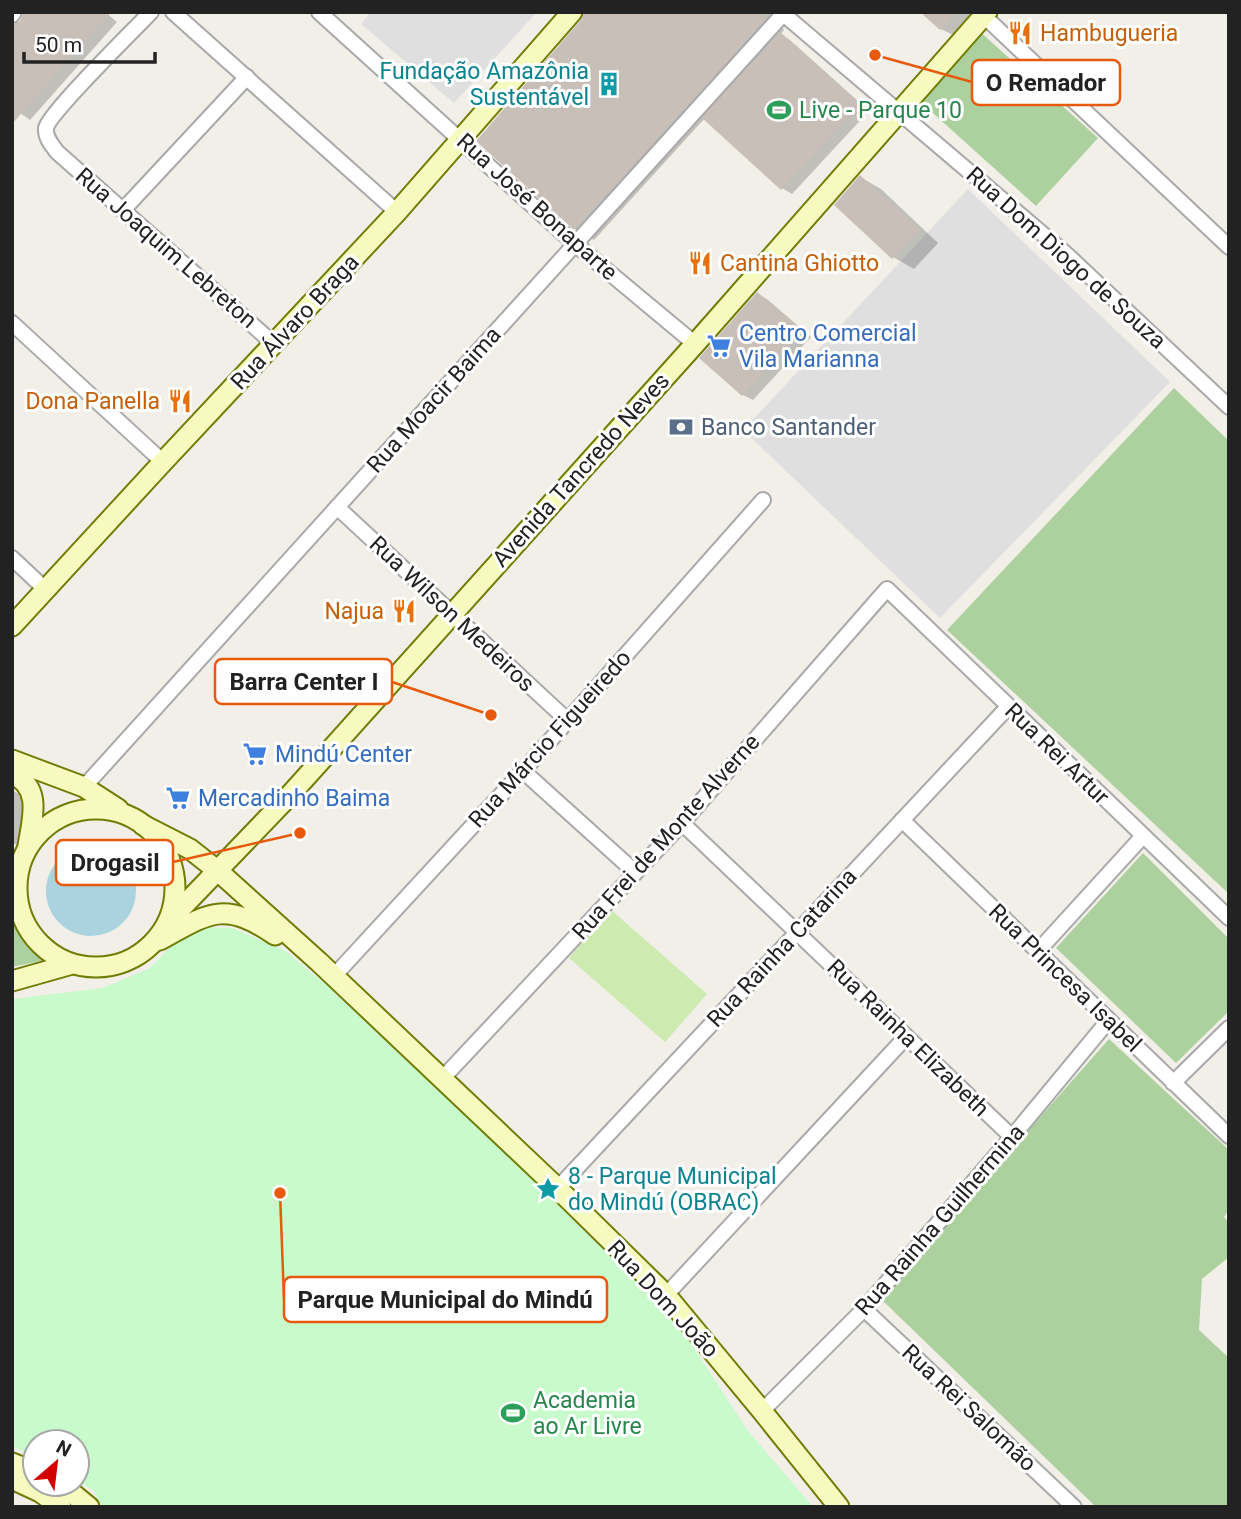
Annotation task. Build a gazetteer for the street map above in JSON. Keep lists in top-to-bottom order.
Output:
{
  "streets": {
    "main road": ["Rua Álvaro Braga", "Avenida Tancredo Neves", "Rua Dom João"],
    "street": [
      "Rua José Bonaparte",
      "Rua Joaquim Lebreton",
      "Rua Dom Diogo de Souza",
      "Rua Moacir Baima",
      "Rua Wilson Medeiros",
      "Rua Márcio Figueiredo",
      "Rua Rei Artur",
      "Rua Frei de Monte Alverne",
      "Rua Rainha Catarina",
      "Rua Princesa Isabel",
      "Rua Rainha Elizabeth",
      "Rua Rainha Guilhermina",
      "Rua Rei Salomão"
    ]
  },
  "crossings": [
    ["Rua José Bonaparte", "Rua Álvaro Braga"],
    ["Rua José Bonaparte", "Rua Moacir Baima"],
    ["Rua José Bonaparte", "Avenida Tancredo Neves"],
    ["Rua Joaquim Lebreton", "Rua Álvaro Braga"],
    ["Rua Dom Diogo de Souza", "Rua Moacir Baima"],
    ["Rua Dom Diogo de Souza", "Avenida Tancredo Neves"],
    ["Rua Moacir Baima", "Rua Wilson Medeiros"],
    ["Avenida Tancredo Neves", "Rua Wilson Medeiros"],
    ["Avenida Tancredo Neves", "Rua Dom João"],
    ["Rua Wilson Medeiros", "Rua Márcio Figueiredo"],
    ["Rua Márcio Figueiredo", "Rua Dom João"],
    ["Rua Rei Artur", "Rua Frei de Monte Alverne"],
    ["Rua Rei Artur", "Rua Rainha Catarina"],
    ["Rua Frei de Monte Alverne", "Rua Rainha Elizabeth"],
    ["Rua Frei de Monte Alverne", "Rua Dom João"],
    ["Rua Rainha Catarina", "Rua Princesa Isabel"],
    ["Rua Rainha Catarina", "Rua Rainha Elizabeth"],
    ["Rua Rainha Catarina", "Rua Dom João"],
    ["Rua Princesa Isabel", "Rua Rainha Guilhermina"],
    ["Rua Rainha Elizabeth", "Rua Rainha Guilhermina"],
    ["Rua Rainha Guilhermina", "Rua Dom João"],
    ["Rua Rainha Guilhermina", "Rua Rei Salomão"]
  ],
  "places": {
    "restaurant": [
      "Hambugueria",
      "Cantina Ghiotto",
      "Dona Panella",
      "Najua"
    ],
    "other": [
      "O Remador",
      "Barra Center I",
      "Drogasil",
      "Parque Municipal do Mindú"
    ],
    "building": ["Fundação Amazônia Sustentável"],
    "sports": ["Live - Parque 10", "Academia ao Ar Livre"],
    "supermarket": ["Centro Comercial Vila Marianna", "Mindú Center", "Mercadinho Baima"],
    "bank": ["Banco Santander"],
    "place": ["8 - Parque Municipal do Mindú (OBRAC)"]
  },
  "scale_bar": "50 m",
  "north": "top right"
}
